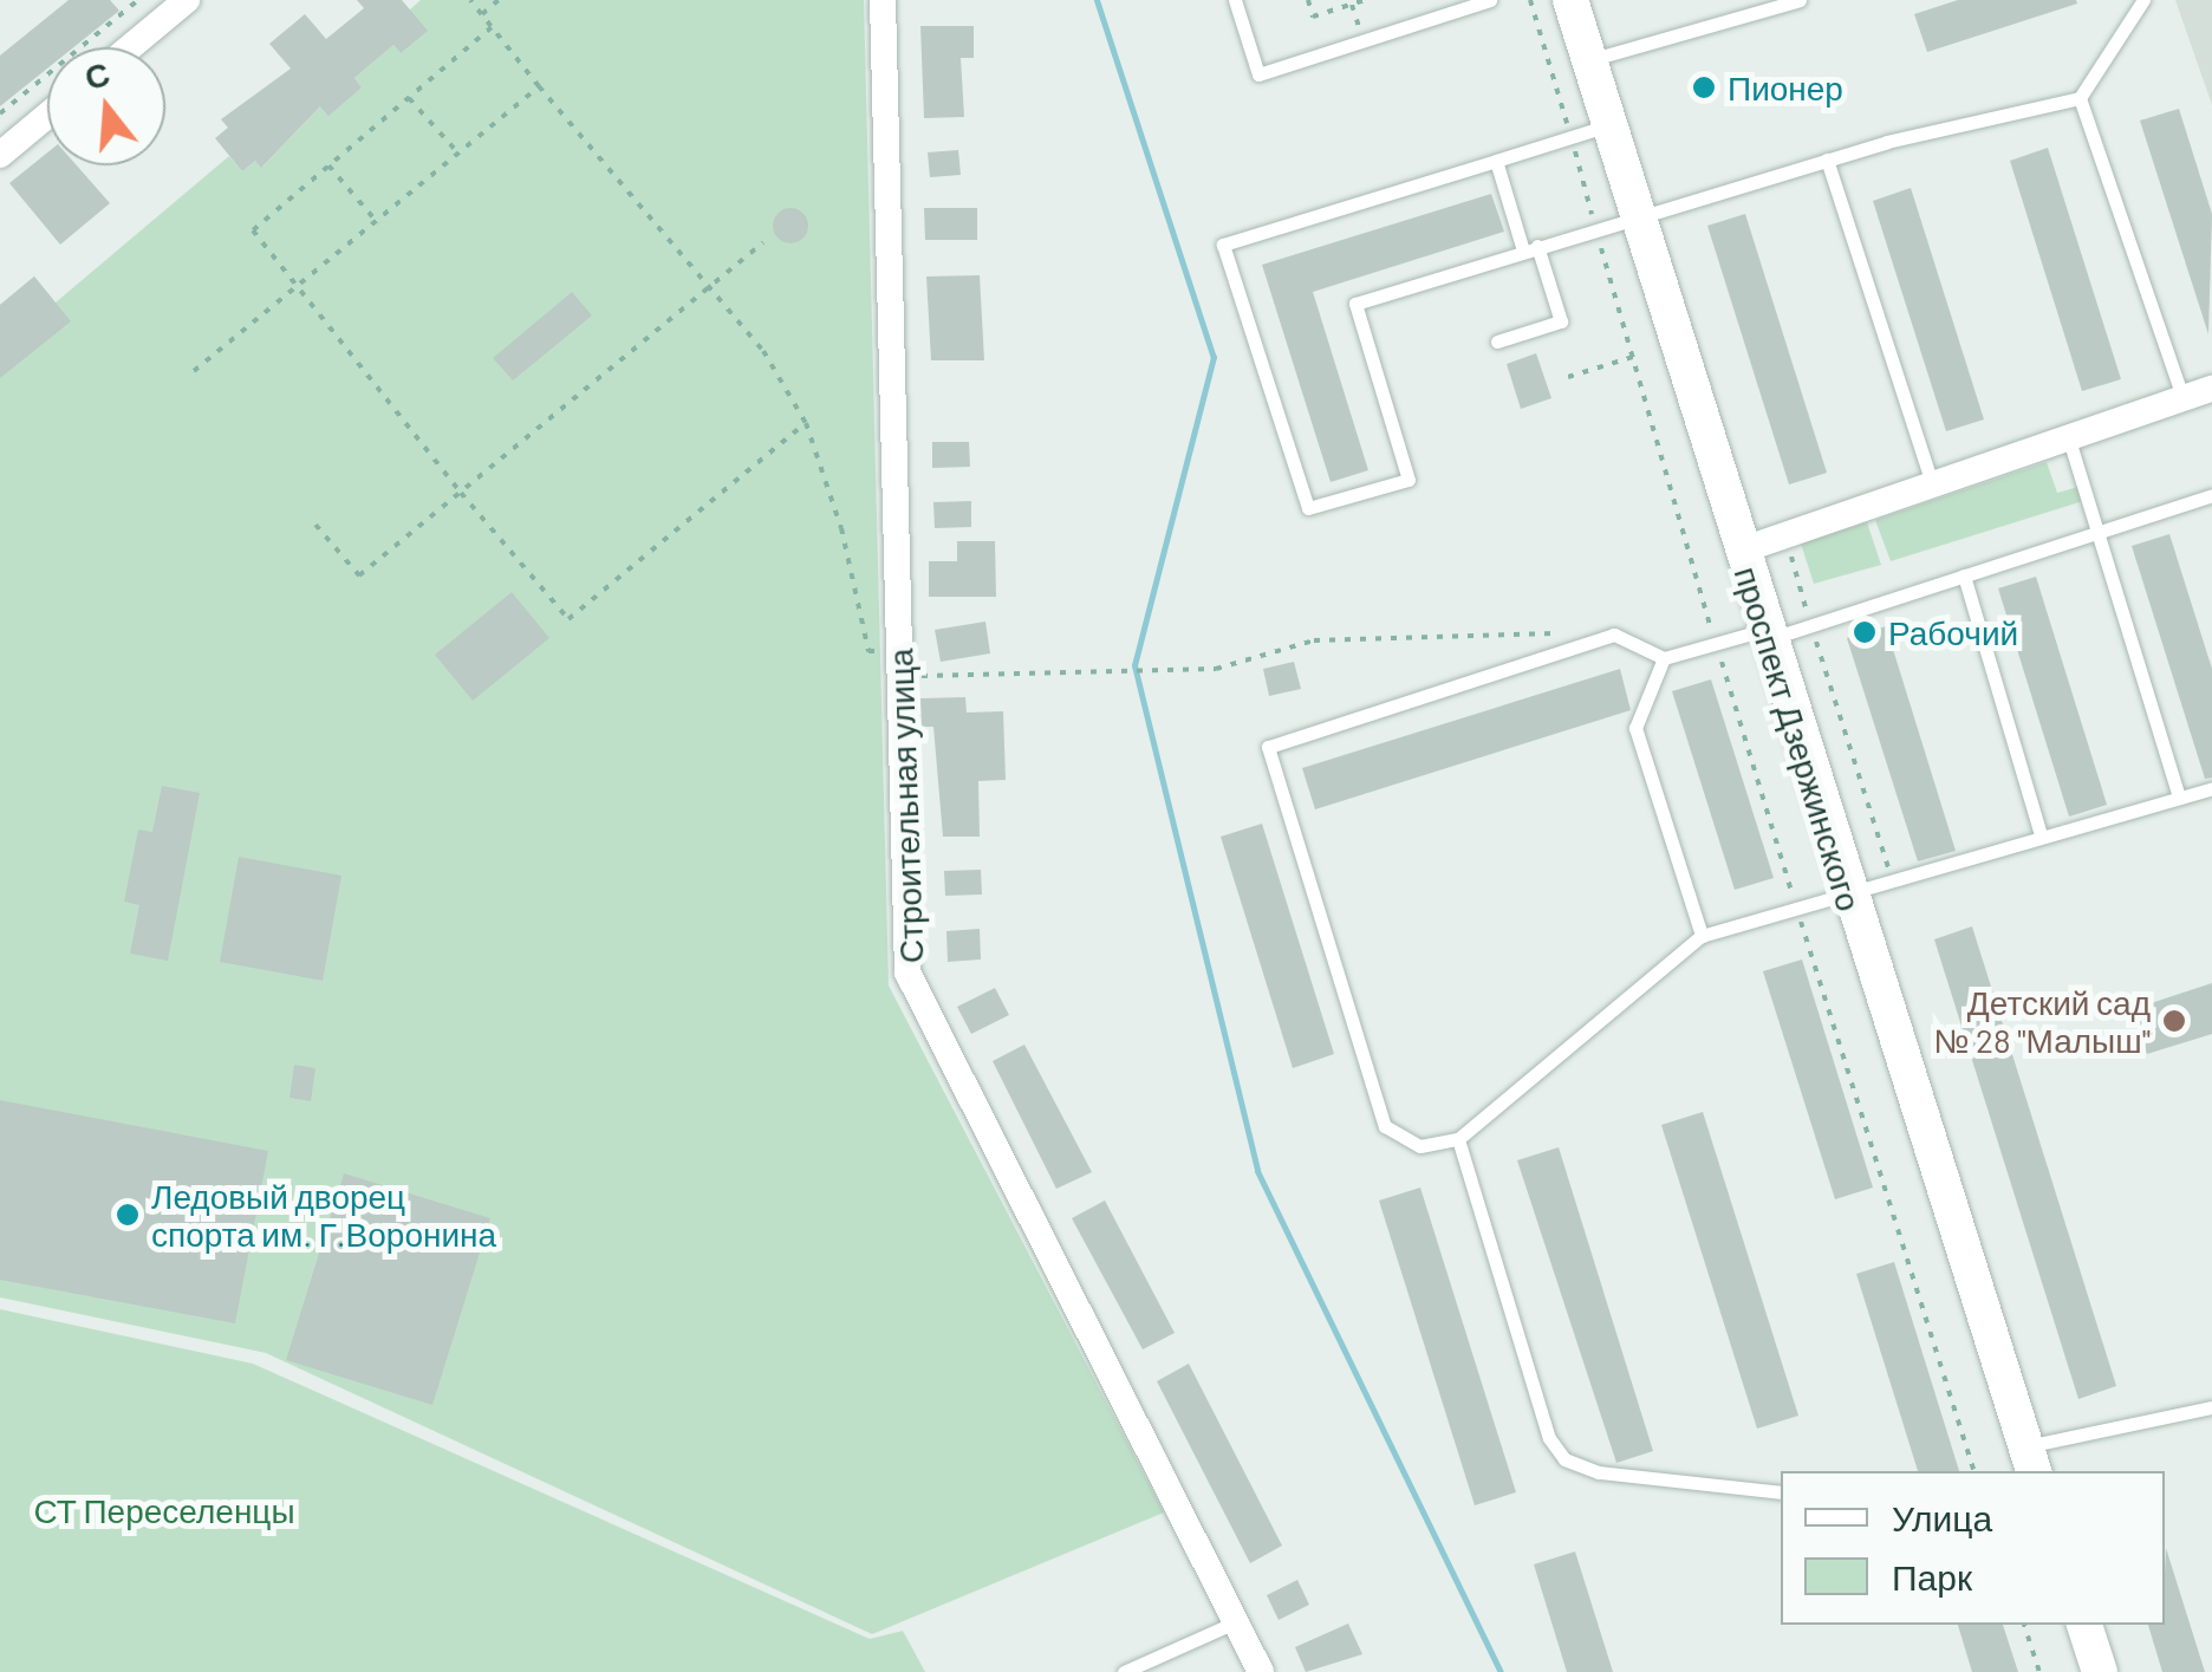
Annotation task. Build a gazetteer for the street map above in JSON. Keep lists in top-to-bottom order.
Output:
{
  "streets": {
    "street": ["проспект Дзержинского", "Строительная улица"]
  },
  "parks": ["СТ Переселенцы"],
  "places": [
    "Пионер",
    "Рабочий",
    "Детский сад № 28 \"Малыш\"",
    "Ледовый дворец спорта им. Г.Воронина"
  ],
  "legend": ["Улица", "Парк"],
  "north": "top"
}
